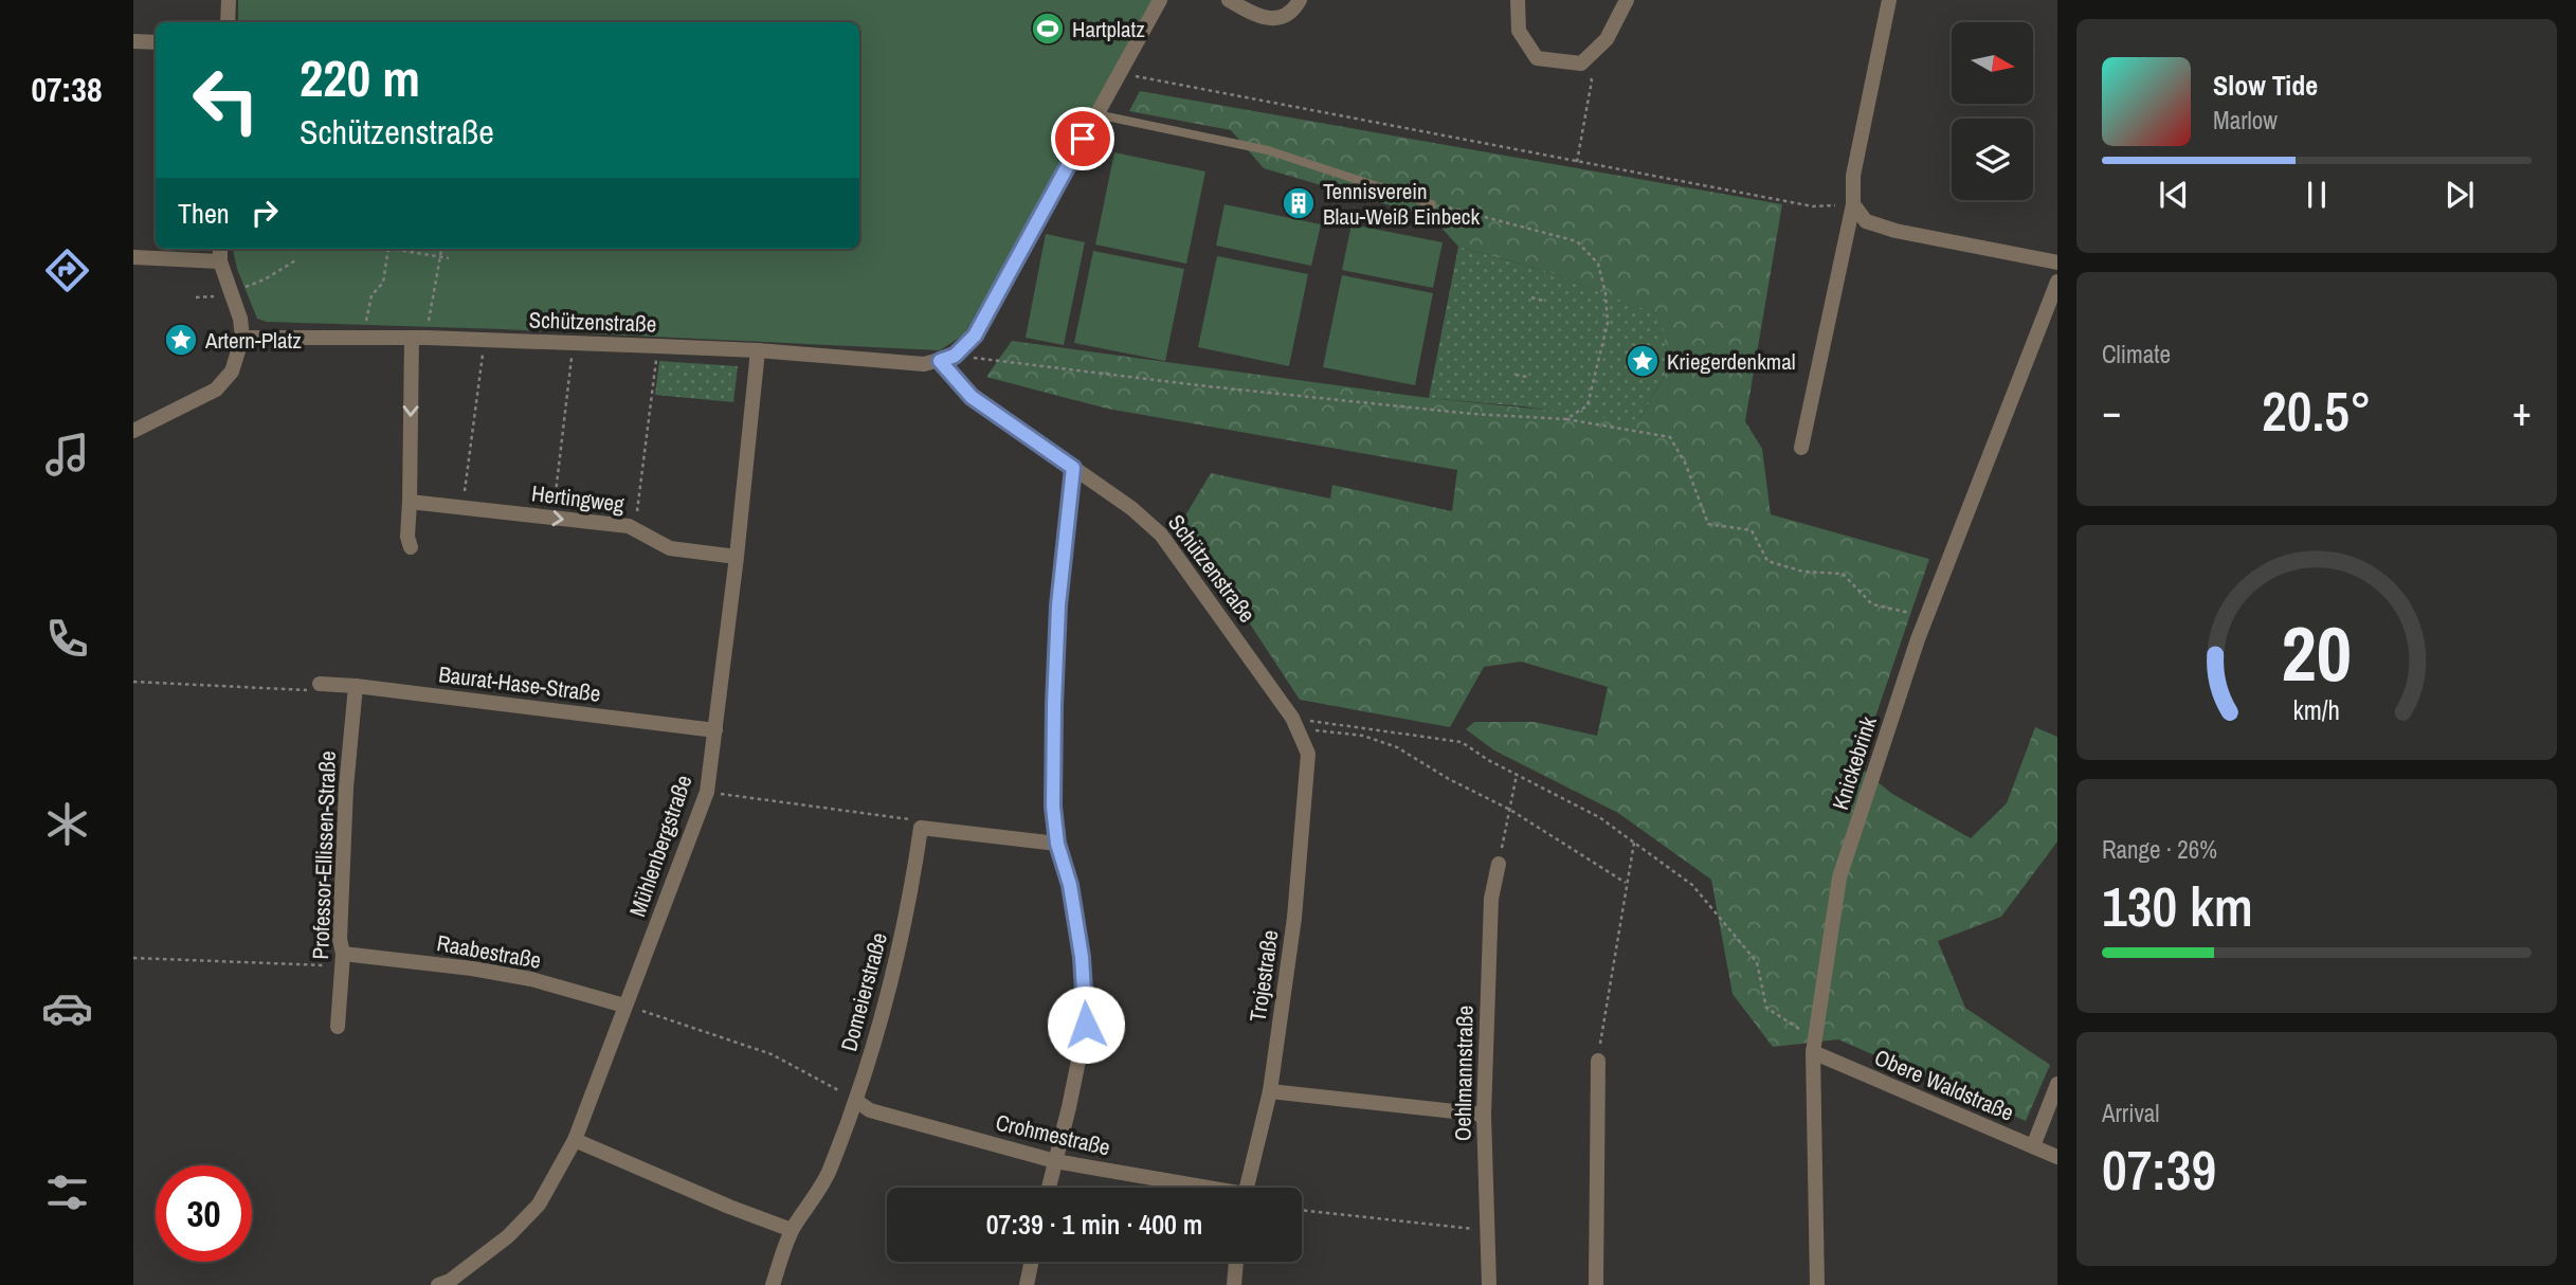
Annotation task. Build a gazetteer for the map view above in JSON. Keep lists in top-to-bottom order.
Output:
{
  "streets": {
    "street": [
      "Schützenstraße",
      "Hertingweg",
      "Baurat-Hase-Straße",
      "Knickebrink",
      "Mühlenbergstraße",
      "Professor-Ellissen-Straße",
      "Raabestraße",
      "Trojestraße",
      "Domeierstraße",
      "Oehlmannstraße",
      "Obere Waldstraße",
      "Crohmestraße"
    ]
  },
  "crossings": [
    ["Schützenstraße", "Mühlenbergstraße"],
    ["Schützenstraße", "Trojestraße"],
    ["Hertingweg", "Mühlenbergstraße"],
    ["Baurat-Hase-Straße", "Mühlenbergstraße"],
    ["Baurat-Hase-Straße", "Professor-Ellissen-Straße"],
    ["Knickebrink", "Obere Waldstraße"],
    ["Mühlenbergstraße", "Raabestraße"],
    ["Professor-Ellissen-Straße", "Raabestraße"],
    ["Domeierstraße", "Crohmestraße"]
  ],
  "places": {
    "sports": ["Hartplatz"],
    "building": ["Tennisverein Blau-Weiß Einbeck"],
    "place": ["Artern-Platz", "Kriegerdenkmal"]
  },
  "north": "right",
  "page": {
    "tabs": "07:38",
    "turn": ["220 m", "Schützenstraße"],
    "song": ["Slow Tide", "Marlow"],
    "then": "Then",
    "tile": [
      "Climate",
      ["Range · 26%", "130 km"],
      ["Arrival", "07:39"]
    ],
    "heat": ["−", "20.5°", "+"],
    "limit": "30",
    "trip": "07:39 · 1 min · 400 m",
    "gauge": ["20", "km/h"]
  }
}
